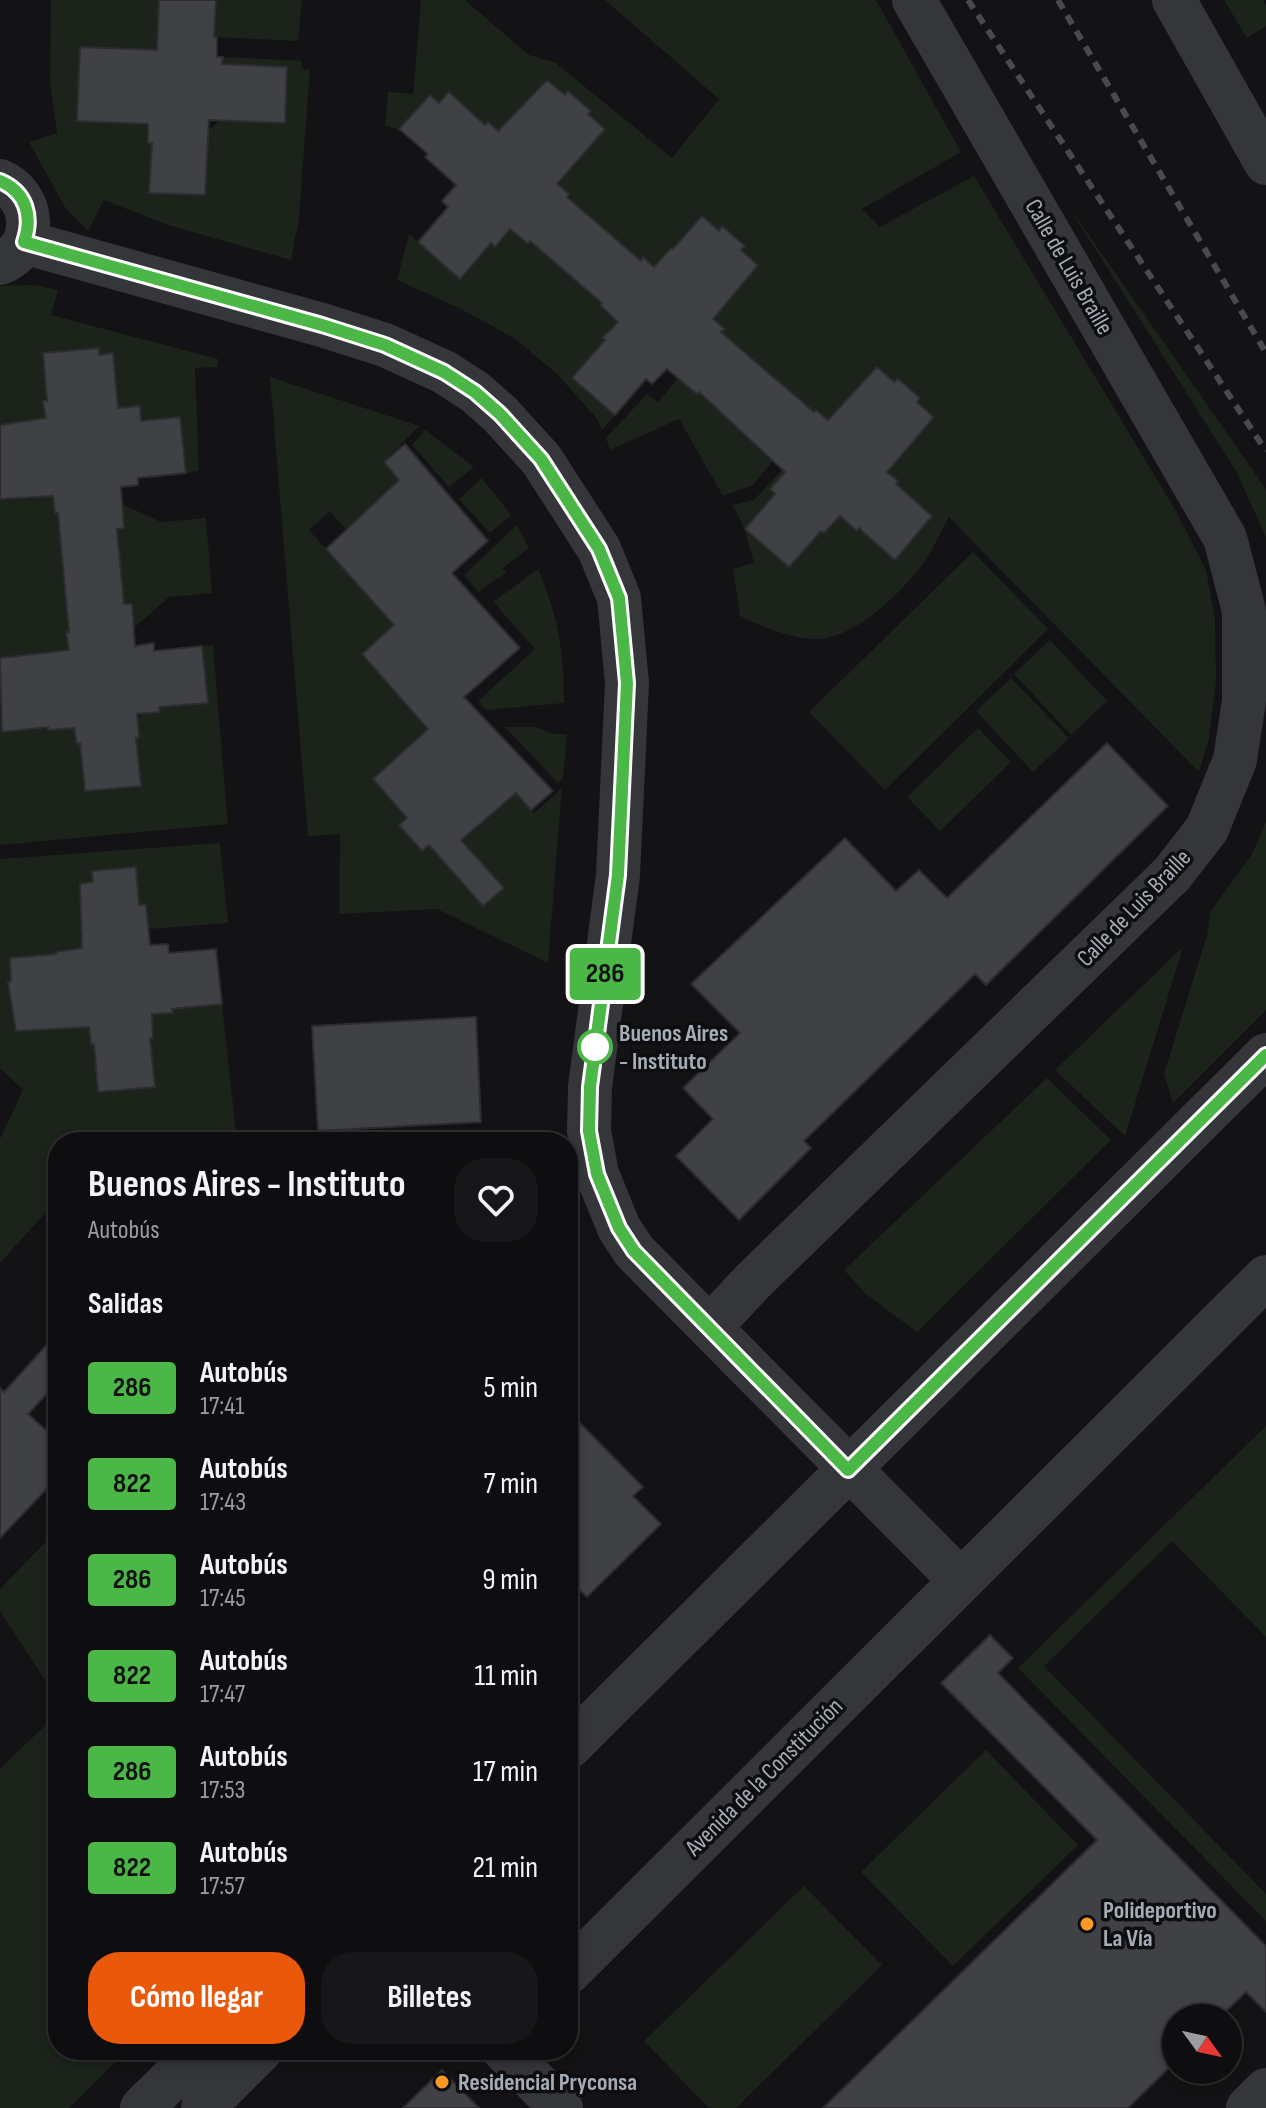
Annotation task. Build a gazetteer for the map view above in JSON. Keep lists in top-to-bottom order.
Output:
{
  "streets": {
    "street": ["Calle de Luis Braille", "Avenida de la Constitución"]
  },
  "places": ["Buenos Aires - Instituto", "Polideportivo La Vía", "Residencial Pryconsa"],
  "lines": ["bus line 286"],
  "north": "bottom right",
  "page": {
    "on_map": "286",
    "heading": [
      ["Buenos Aires - Instituto", "Autobús"],
      "Salidas"
    ],
    "list": [
      {
        "mark": "286",
        "name": "Autobús",
        "note": "17:41",
        "value": "5 min"
      },
      {
        "mark": "822",
        "name": "Autobús",
        "note": "17:43",
        "value": "7 min"
      },
      {
        "mark": "286",
        "name": "Autobús",
        "note": "17:45",
        "value": "9 min"
      },
      {
        "mark": "822",
        "name": "Autobús",
        "note": "17:47",
        "value": "11 min"
      },
      {
        "mark": "286",
        "name": "Autobús",
        "note": "17:53",
        "value": "17 min"
      },
      {
        "mark": "822",
        "name": "Autobús",
        "note": "17:57",
        "value": "21 min"
      }
    ],
    "buttons": ["Cómo llegar", "Billetes"]
  }
}
